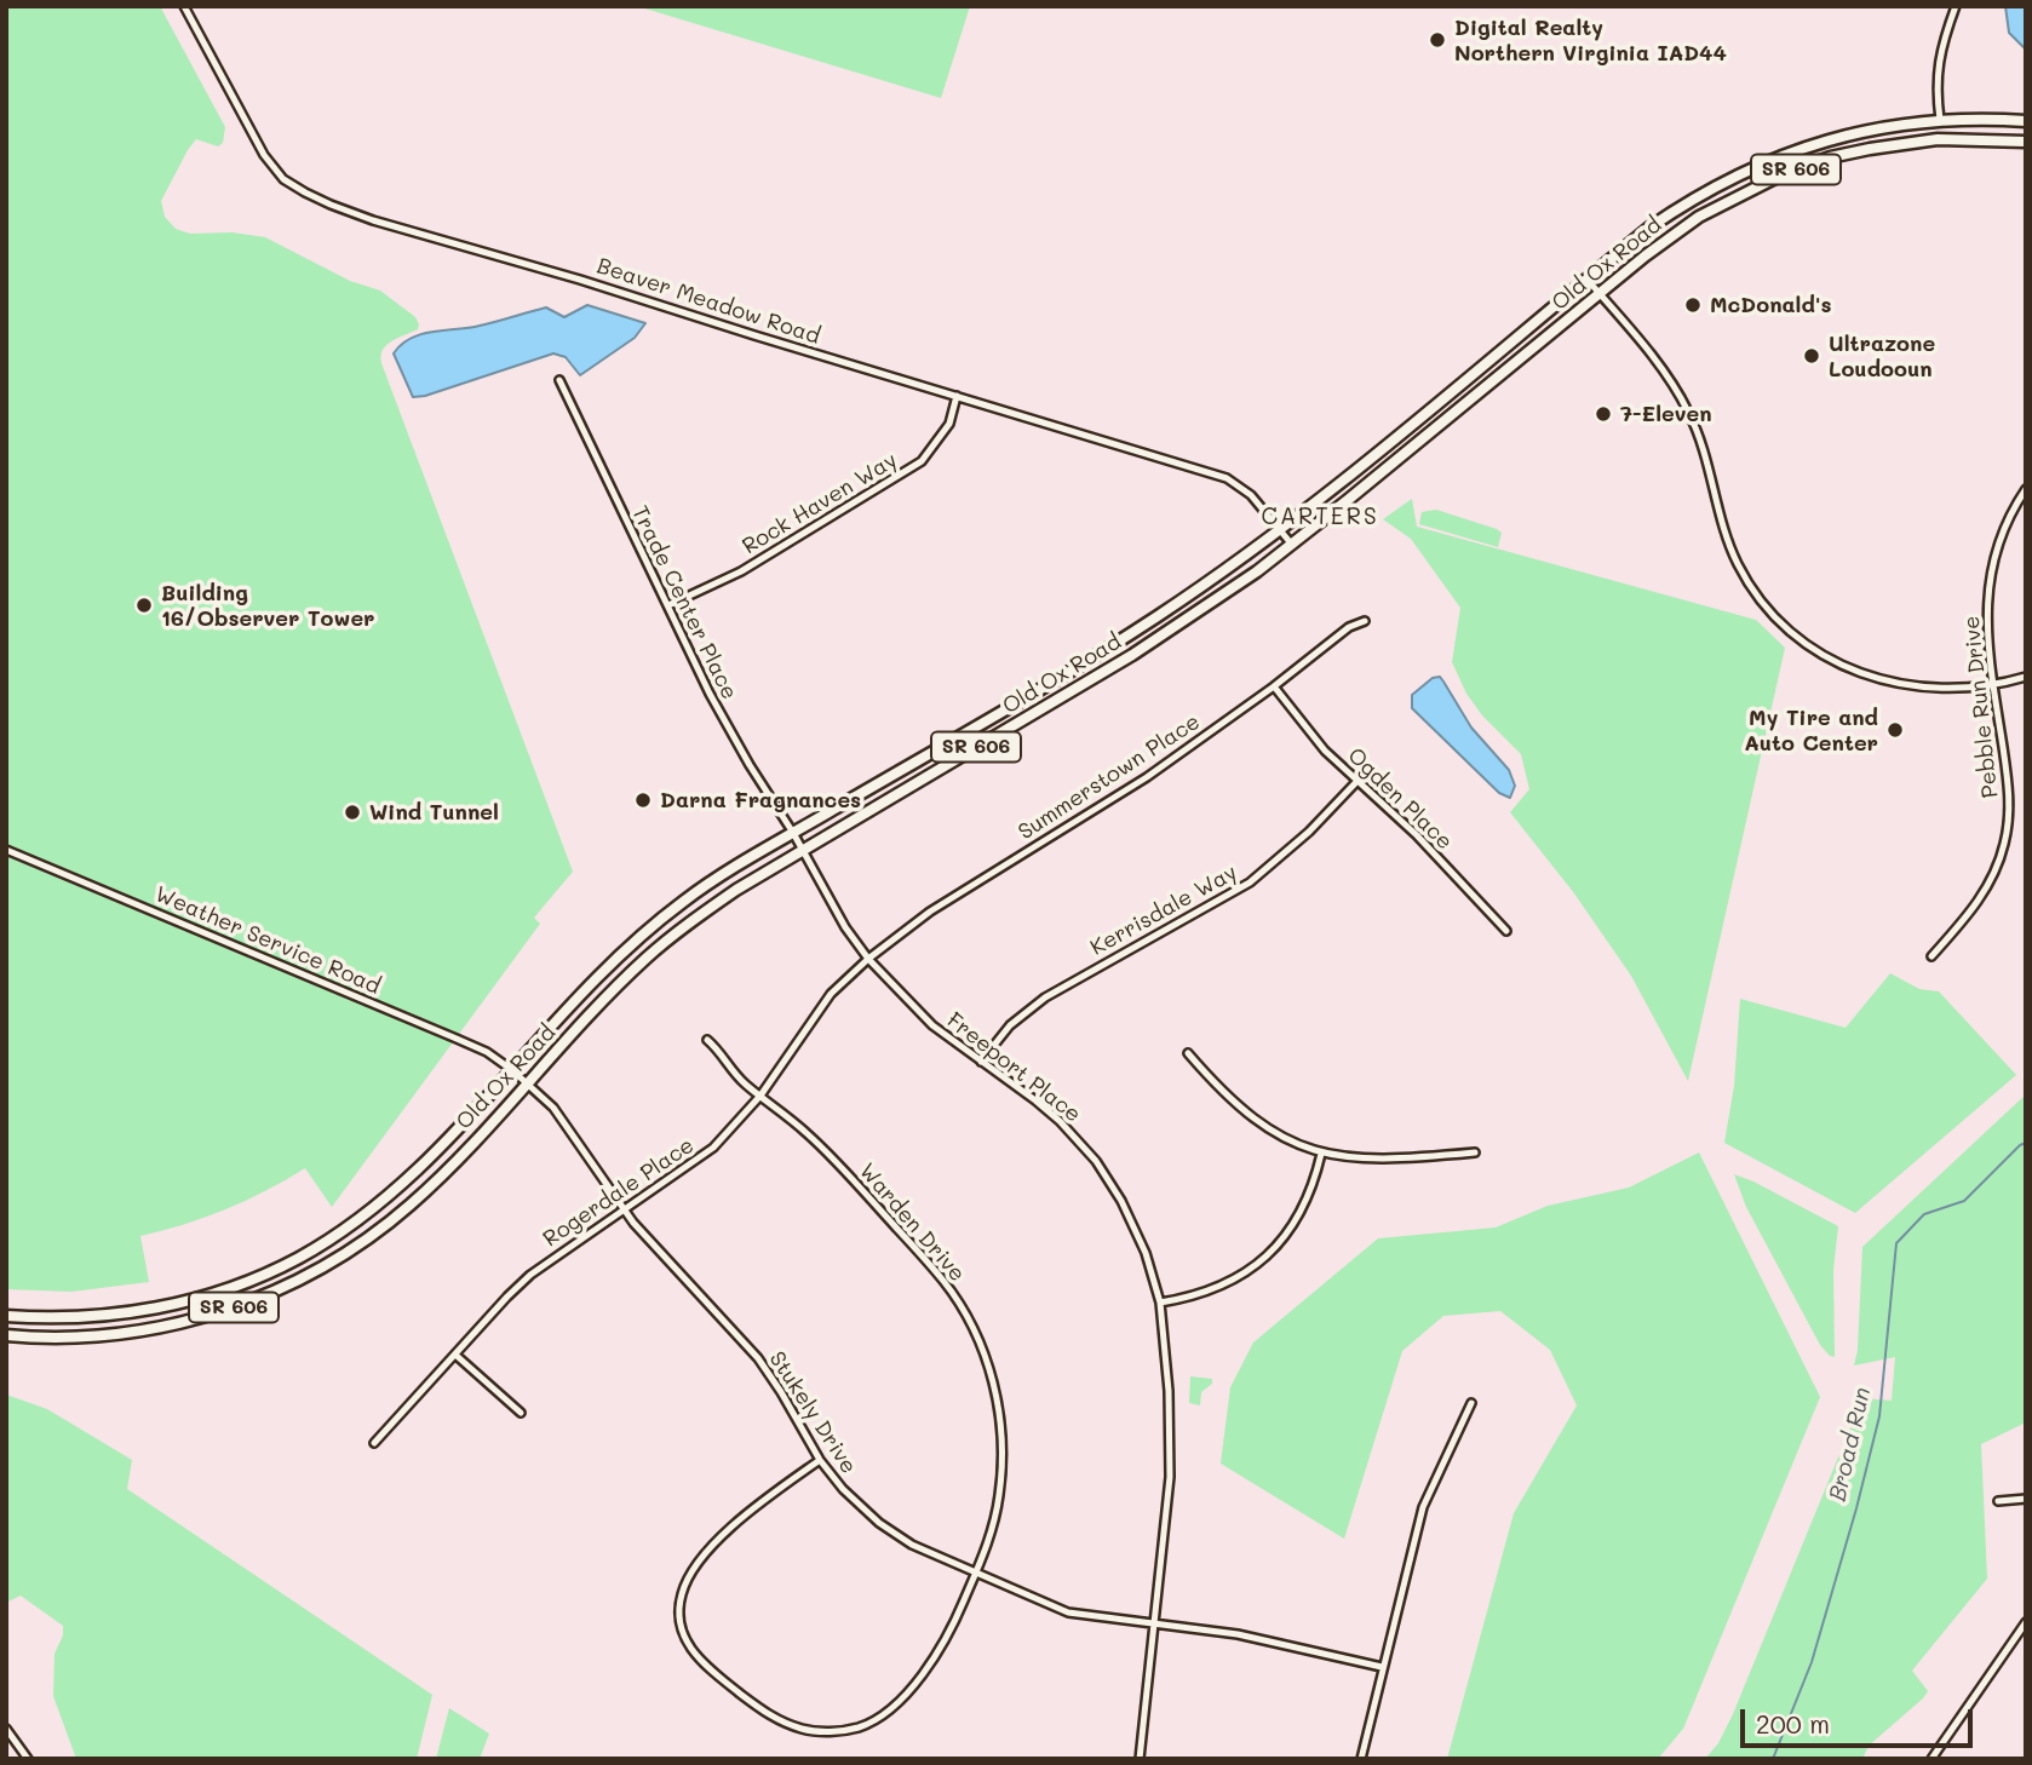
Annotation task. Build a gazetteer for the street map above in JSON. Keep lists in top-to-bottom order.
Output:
{
  "streets": {
    "main road": ["SR 606", "Old Ox Road"],
    "street": [
      "Beaver Meadow Road",
      "Rock Haven Way",
      "Trade Center Place",
      "Pebble Run Drive",
      "Summerstown Place",
      "Ogden Place",
      "Kerrisdale Way",
      "Weather Service Road",
      "Freeport Place",
      "Rogerdale Place",
      "Warden Drive",
      "Stukely Drive"
    ]
  },
  "crossings": [
    ["Old Ox Road", "Beaver Meadow Road"],
    ["Old Ox Road", "Trade Center Place"],
    ["Old Ox Road", "Weather Service Road"],
    ["Old Ox Road", "Freeport Place"],
    ["Old Ox Road", "Stukely Drive"],
    ["Beaver Meadow Road", "Rock Haven Way"],
    ["Rock Haven Way", "Trade Center Place"],
    ["Trade Center Place", "Freeport Place"],
    ["Summerstown Place", "Ogden Place"],
    ["Summerstown Place", "Freeport Place"],
    ["Summerstown Place", "Rogerdale Place"],
    ["Ogden Place", "Kerrisdale Way"],
    ["Kerrisdale Way", "Freeport Place"],
    ["Weather Service Road", "Stukely Drive"],
    ["Freeport Place", "Rogerdale Place"],
    ["Freeport Place", "Stukely Drive"],
    ["Rogerdale Place", "Warden Drive"],
    ["Rogerdale Place", "Stukely Drive"],
    ["Warden Drive", "Stukely Drive"]
  ],
  "districts": ["CARTERS"],
  "water": ["Broad Run"],
  "places": [
    "Digital Realty Northern Virginia IAD44",
    "McDonald's",
    "Ultrazone Loudooun",
    "7-Eleven",
    "Building 16/Observer Tower",
    "My Tire and Auto Center",
    "Darna Fragnances",
    "Wind Tunnel"
  ],
  "scale_bar": "200 m"
}
